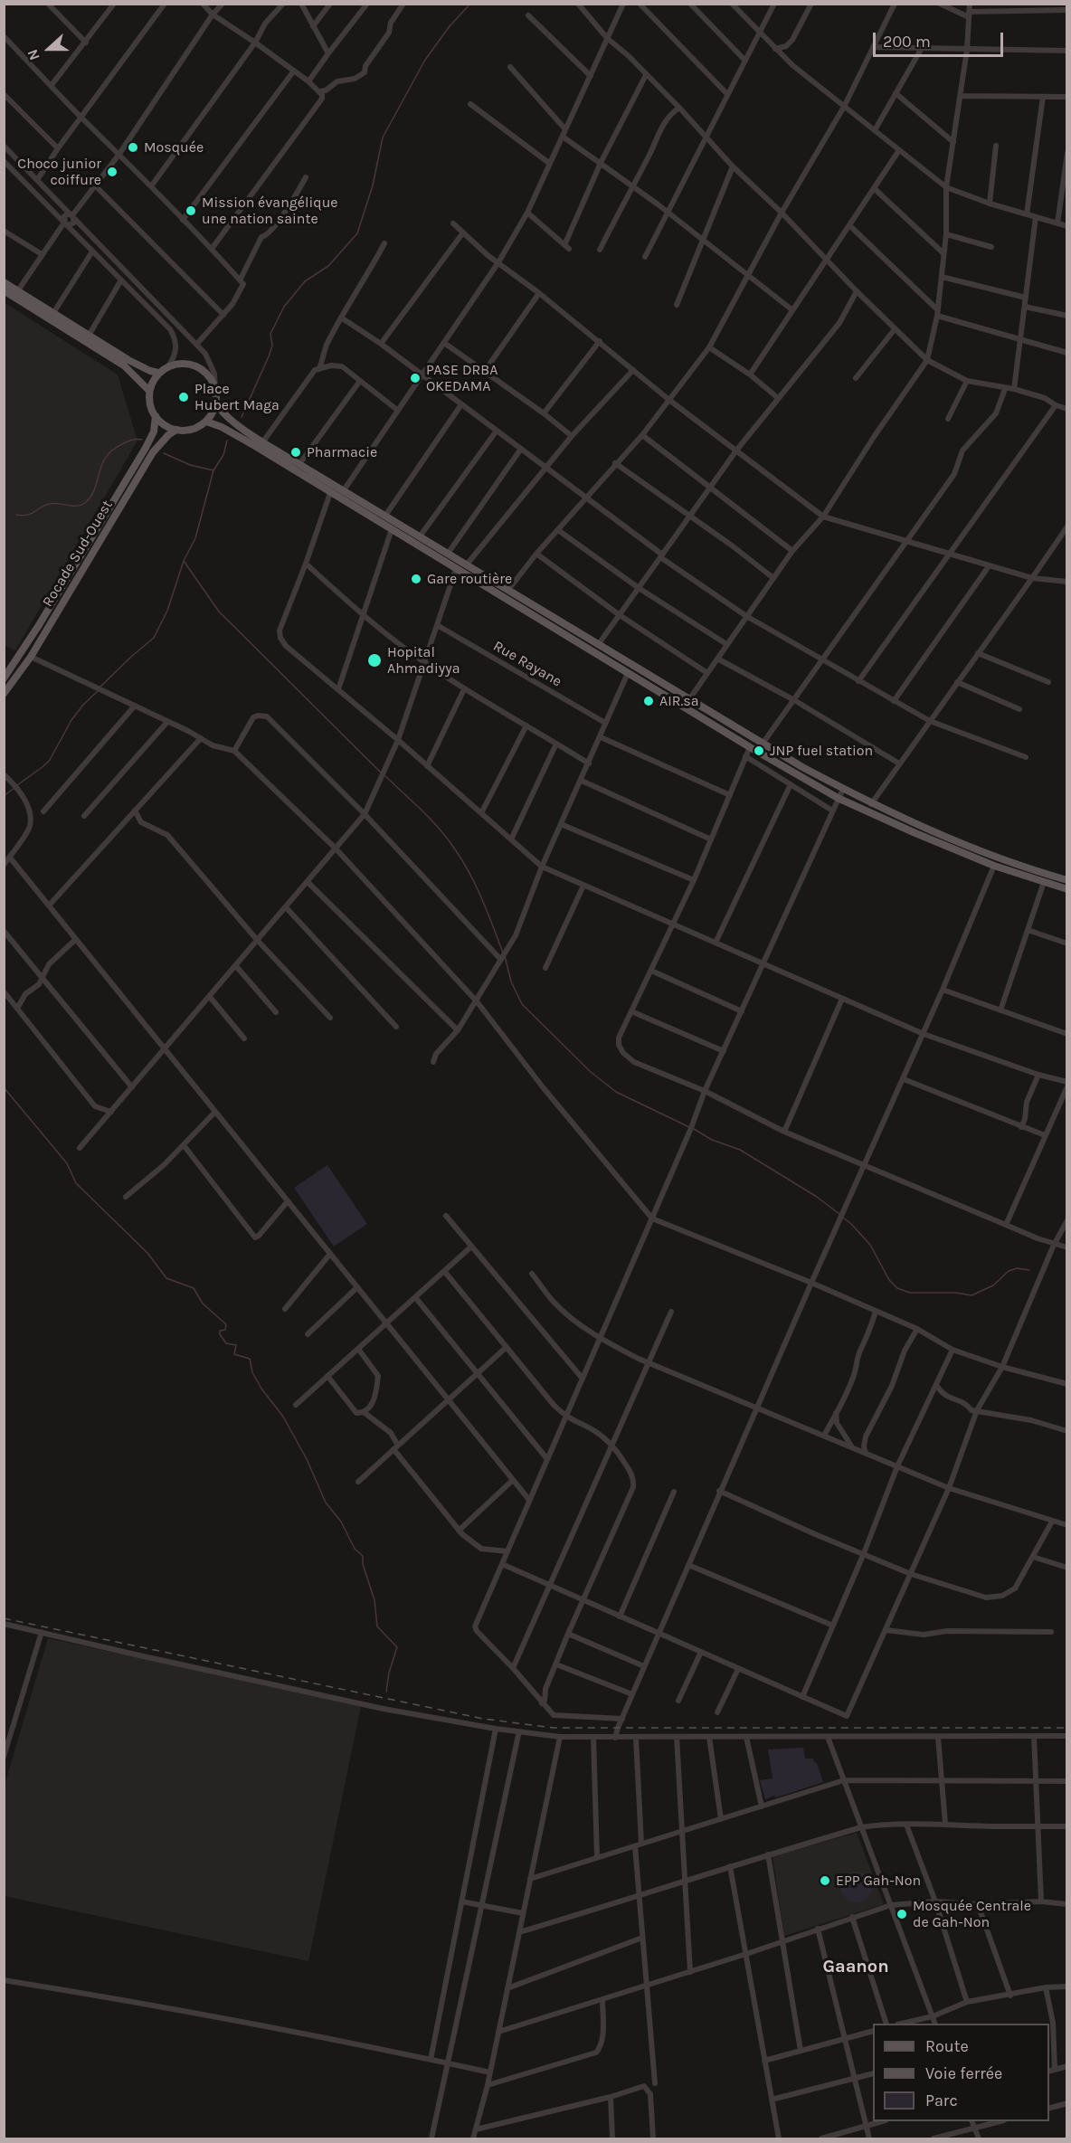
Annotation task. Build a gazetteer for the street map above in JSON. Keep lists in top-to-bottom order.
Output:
{
  "streets": {
    "main road": ["Rocade Sud-Ouest"],
    "street": ["Rue Rayane"]
  },
  "districts": ["Gaanon"],
  "places": [
    "Mosquée",
    "Choco junior coiffure",
    "Mission évangélique une nation sainte",
    "PASE DRBA OKEDAMA",
    "Place Hubert Maga",
    "Pharmacie",
    "Gare routière",
    "Hopital Ahmadiyya",
    "AIR.sa",
    "JNP fuel station",
    "EPP Gah-Non",
    "Mosquée Centrale de Gah-Non"
  ],
  "legend": ["Route", "Voie ferrée", "Parc"],
  "scale_bar": "200 m",
  "north": "left"
}
